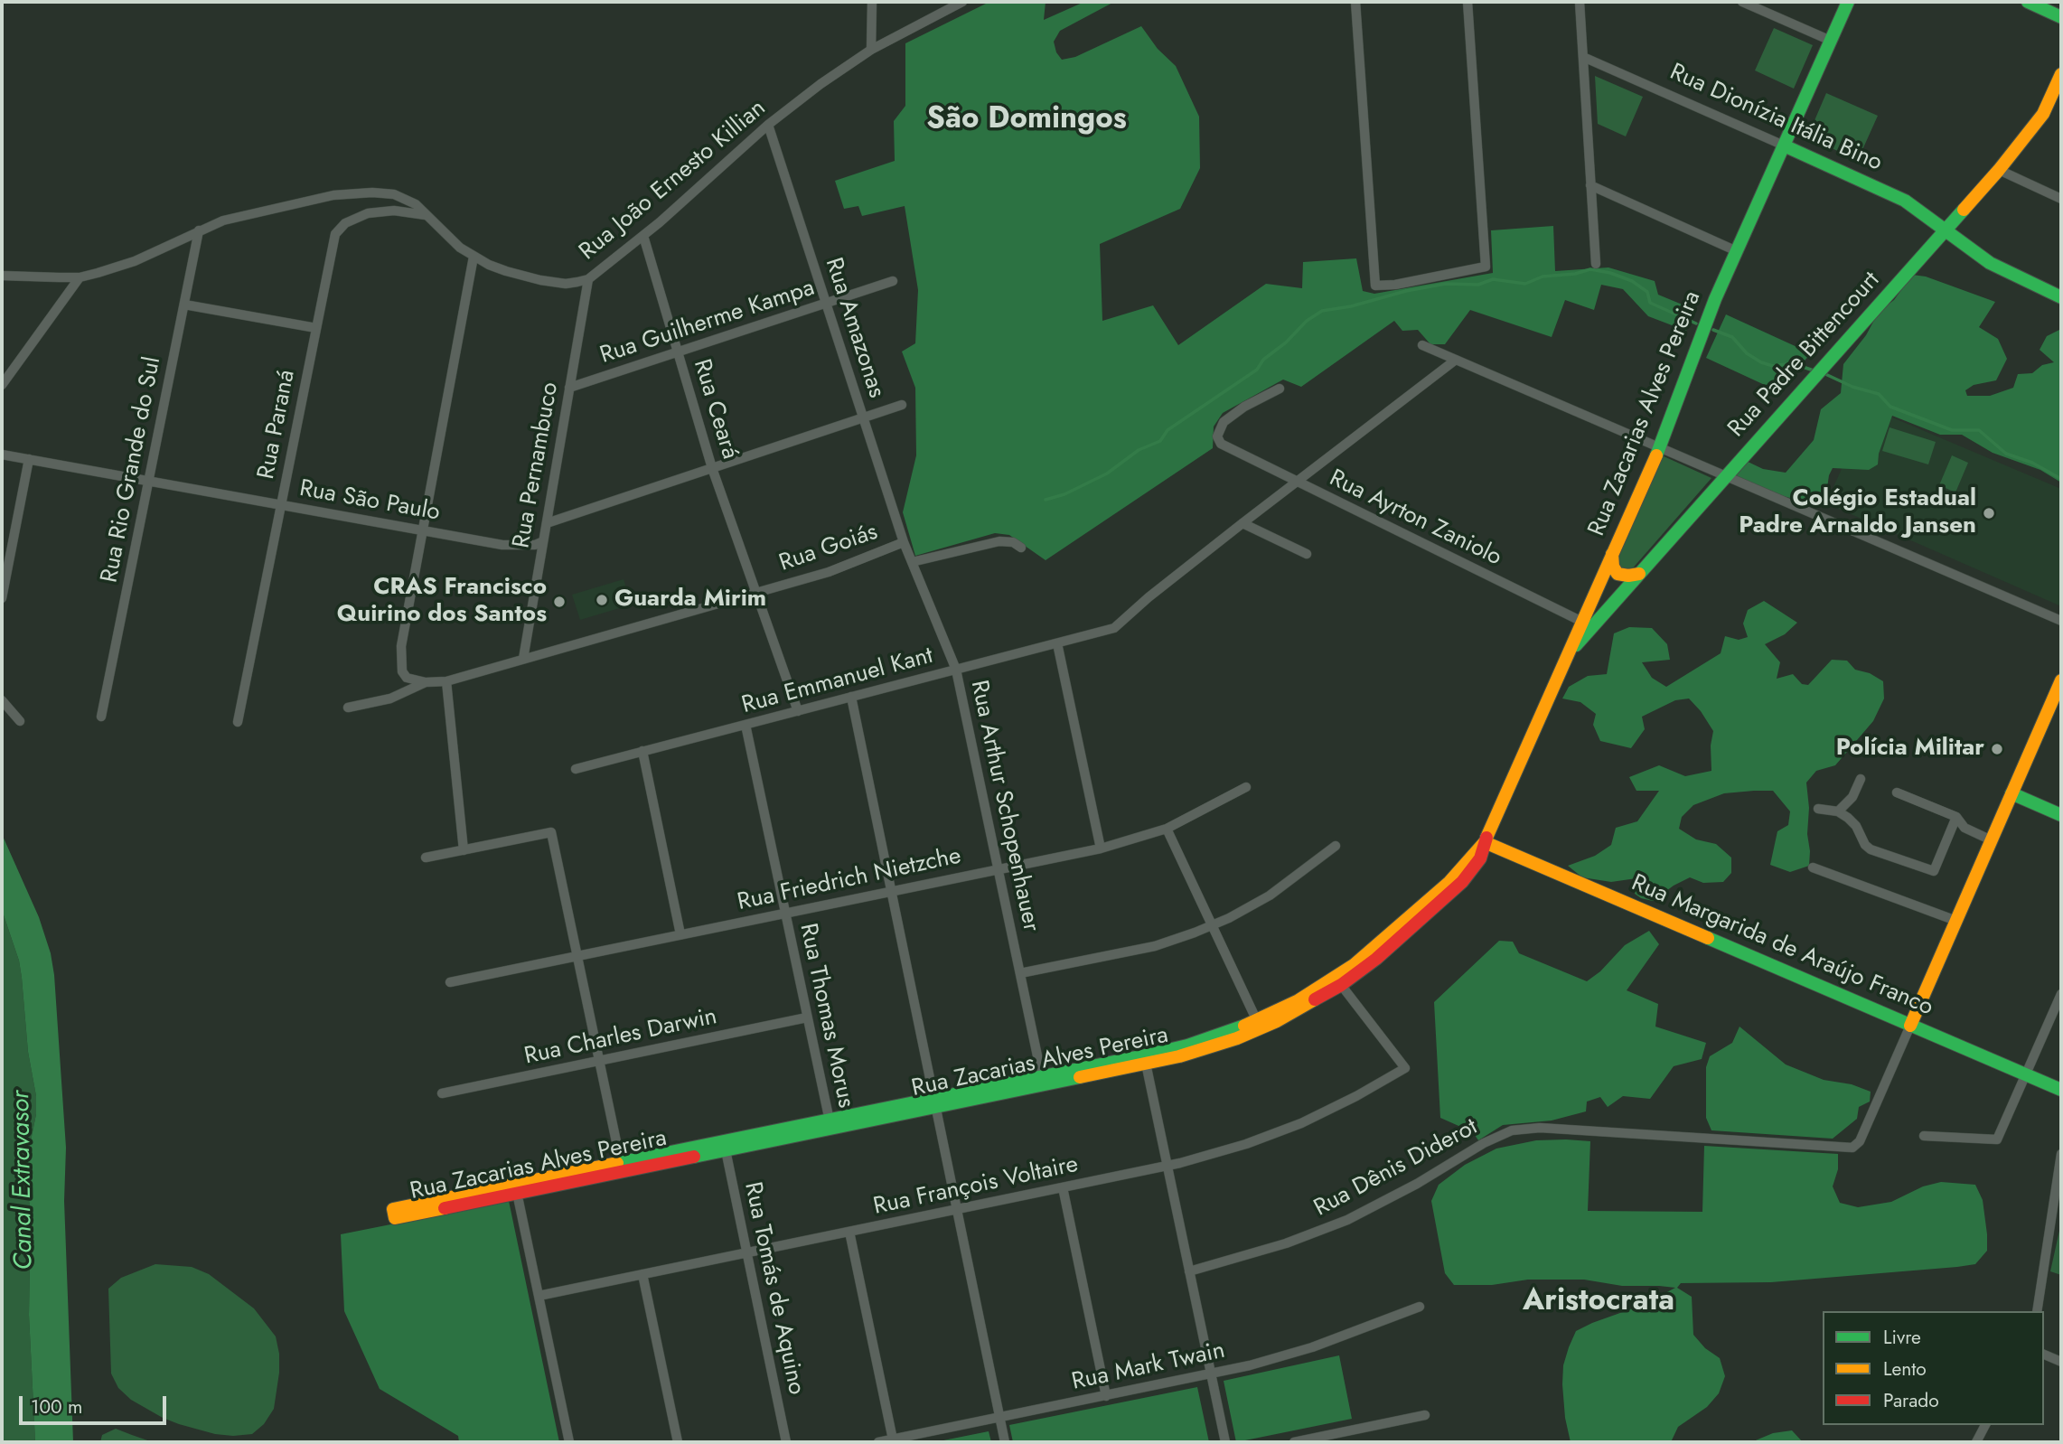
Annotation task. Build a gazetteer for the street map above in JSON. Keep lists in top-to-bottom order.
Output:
{
  "streets": {
    "main road": [
      "Rua Dionízia Itália Bino",
      "Rua Padre Bittencourt",
      "Rua Zacarias Alves Pereira",
      "Rua Margarida de Araújo Franco"
    ],
    "street": [
      "Rua João Ernesto Killian",
      "Rua Guilherme Kampa",
      "Rua Amazonas",
      "Rua Ceará",
      "Rua Paraná",
      "Rua Pernambuco",
      "Rua Rio Grande do Sul",
      "Rua São Paulo",
      "Rua Ayrton Zaniolo",
      "Rua Goiás",
      "Rua Emmanuel Kant",
      "Rua Arthur Schopenhauer",
      "Rua Friedrich Nietzche",
      "Rua Thomas Morus",
      "Rua Charles Darwin",
      "Rua Dênis Diderot",
      "Rua François Voltaire",
      "Rua Tomás de Aquino",
      "Rua Mark Twain"
    ]
  },
  "crossings": [
    ["Rua Dionízia Itália Bino", "Rua Padre Bittencourt"],
    ["Rua Dionízia Itália Bino", "Rua Zacarias Alves Pereira"],
    ["Rua João Ernesto Killian", "Rua Amazonas"],
    ["Rua João Ernesto Killian", "Rua Ceará"],
    ["Rua João Ernesto Killian", "Rua Paraná"],
    ["Rua João Ernesto Killian", "Rua Pernambuco"],
    ["Rua João Ernesto Killian", "Rua Rio Grande do Sul"],
    ["Rua Guilherme Kampa", "Rua Amazonas"],
    ["Rua Guilherme Kampa", "Rua Ceará"],
    ["Rua Guilherme Kampa", "Rua Pernambuco"],
    ["Rua Amazonas", "Rua Goiás"],
    ["Rua Amazonas", "Rua Arthur Schopenhauer"],
    ["Rua Padre Bittencourt", "Rua Zacarias Alves Pereira"],
    ["Rua Padre Bittencourt", "Rua Ayrton Zaniolo"],
    ["Rua Ceará", "Rua Goiás"],
    ["Rua Ceará", "Rua Emmanuel Kant"],
    ["Rua Zacarias Alves Pereira", "Rua Ayrton Zaniolo"],
    ["Rua Zacarias Alves Pereira", "Rua Arthur Schopenhauer"],
    ["Rua Zacarias Alves Pereira", "Rua Margarida de Araújo Franco"],
    ["Rua Zacarias Alves Pereira", "Rua Thomas Morus"],
    ["Rua Zacarias Alves Pereira", "Rua François Voltaire"],
    ["Rua Zacarias Alves Pereira", "Rua Tomás de Aquino"],
    ["Rua Paraná", "Rua São Paulo"],
    ["Rua Pernambuco", "Rua São Paulo"],
    ["Rua Pernambuco", "Rua Goiás"],
    ["Rua Rio Grande do Sul", "Rua São Paulo"],
    ["Rua São Paulo", "Rua Goiás"],
    ["Rua Goiás", "Rua Arthur Schopenhauer"],
    ["Rua Emmanuel Kant", "Rua Arthur Schopenhauer"],
    ["Rua Emmanuel Kant", "Rua Thomas Morus"],
    ["Rua Arthur Schopenhauer", "Rua Friedrich Nietzche"],
    ["Rua Friedrich Nietzche", "Rua Thomas Morus"],
    ["Rua Margarida de Araújo Franco", "Rua Dênis Diderot"],
    ["Rua Thomas Morus", "Rua Charles Darwin"],
    ["Rua François Voltaire", "Rua Tomás de Aquino"]
  ],
  "districts": ["São Domingos", "Aristocrata"],
  "water": ["Canal Extravasor"],
  "places": [
    "Colégio Estadual Padre Arnaldo Jansen",
    "Guarda Mirim",
    "CRAS Francisco Quirino dos Santos",
    "Polícia Militar"
  ],
  "legend": ["Livre", "Lento", "Parado"],
  "scale_bar": "100 m"
}
